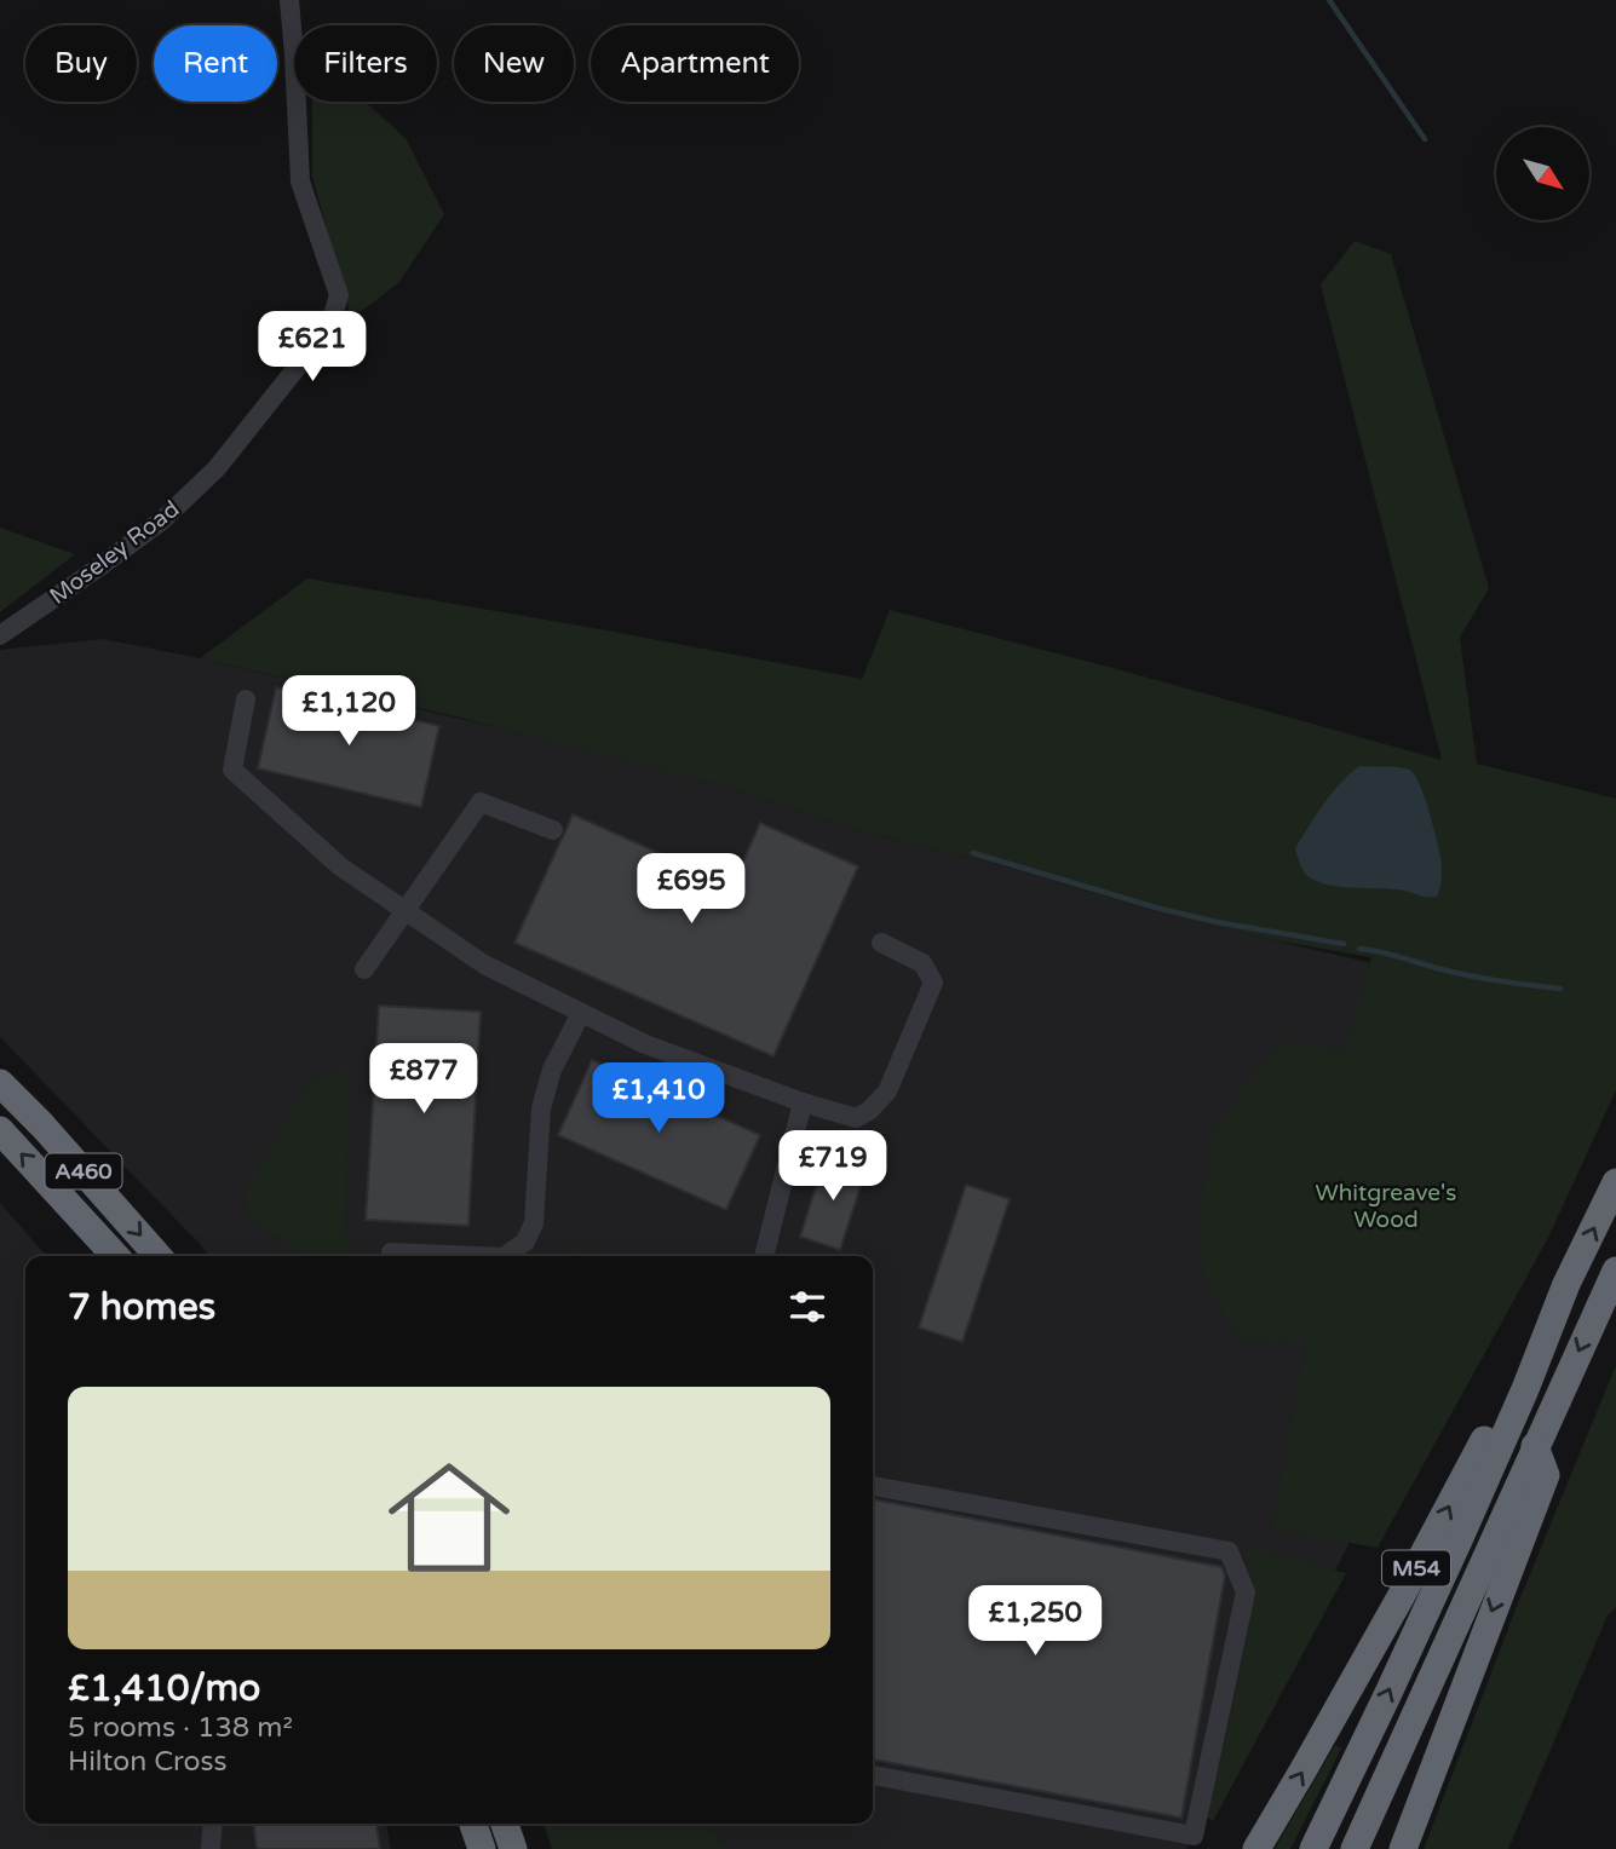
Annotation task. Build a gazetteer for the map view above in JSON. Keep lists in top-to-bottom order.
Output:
{
  "streets": {
    "highway": ["A460", "M54"],
    "street": ["Moseley Road"]
  },
  "parks": ["Whitgreave's Wood"],
  "north": "bottom right",
  "page": {
    "chip": [
      "Buy",
      "Rent",
      "Filters",
      "New",
      "Apartment"
    ],
    "price": [
      "£621",
      "£1,120",
      "£695",
      "£877",
      "£1,410",
      "£719",
      "£1,250"
    ],
    "heading": "7 homes",
    "list": [
      {
        "name": "£1,410/mo",
        "note": "5 rooms · 138 m² · Hilton Cross"
      }
    ]
  }
}
